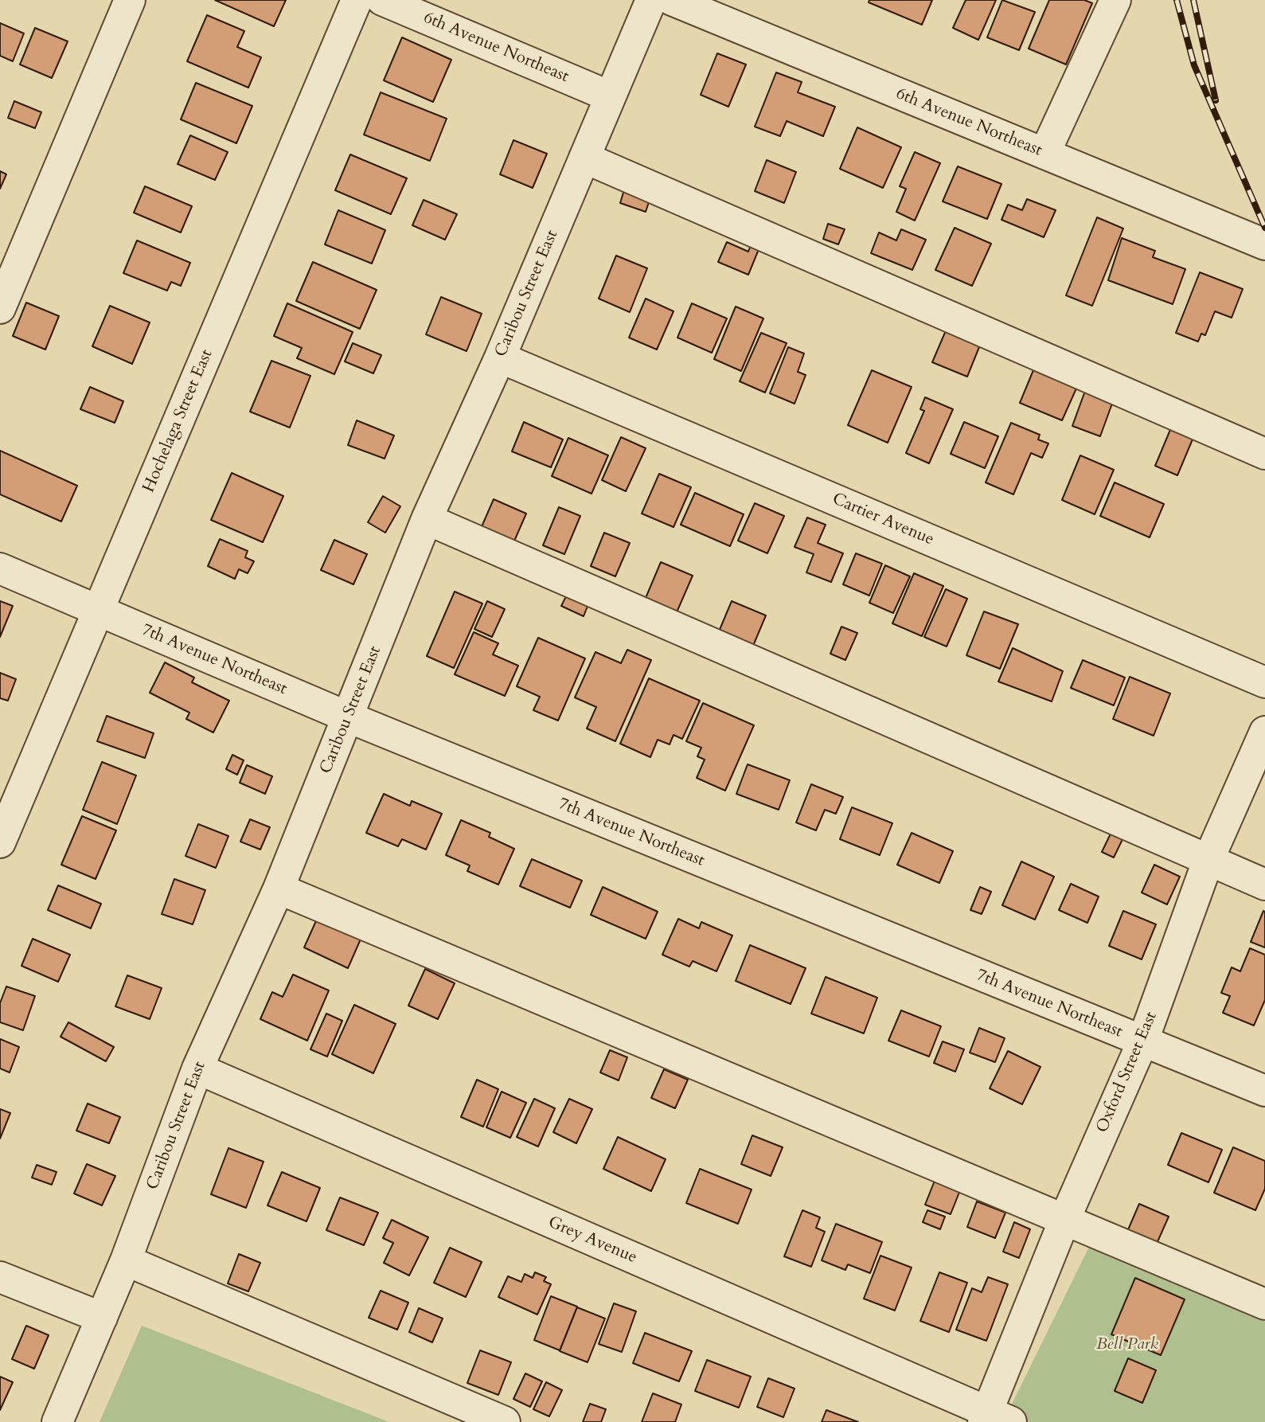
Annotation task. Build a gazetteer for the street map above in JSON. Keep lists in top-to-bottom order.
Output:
{
  "streets": {
    "street": [
      "6th Avenue Northeast",
      "Caribou Street East",
      "Hochelaga Street East",
      "Cartier Avenue",
      "7th Avenue Northeast",
      "Oxford Street East",
      "Grey Avenue"
    ]
  },
  "crossings": [
    ["6th Avenue Northeast", "Caribou Street East"],
    ["Caribou Street East", "Cartier Avenue"],
    ["Caribou Street East", "7th Avenue Northeast"],
    ["Caribou Street East", "Grey Avenue"],
    ["Hochelaga Street East", "7th Avenue Northeast"],
    ["7th Avenue Northeast", "Oxford Street East"],
    ["Oxford Street East", "Grey Avenue"]
  ],
  "parks": ["Bell Park"]
}
